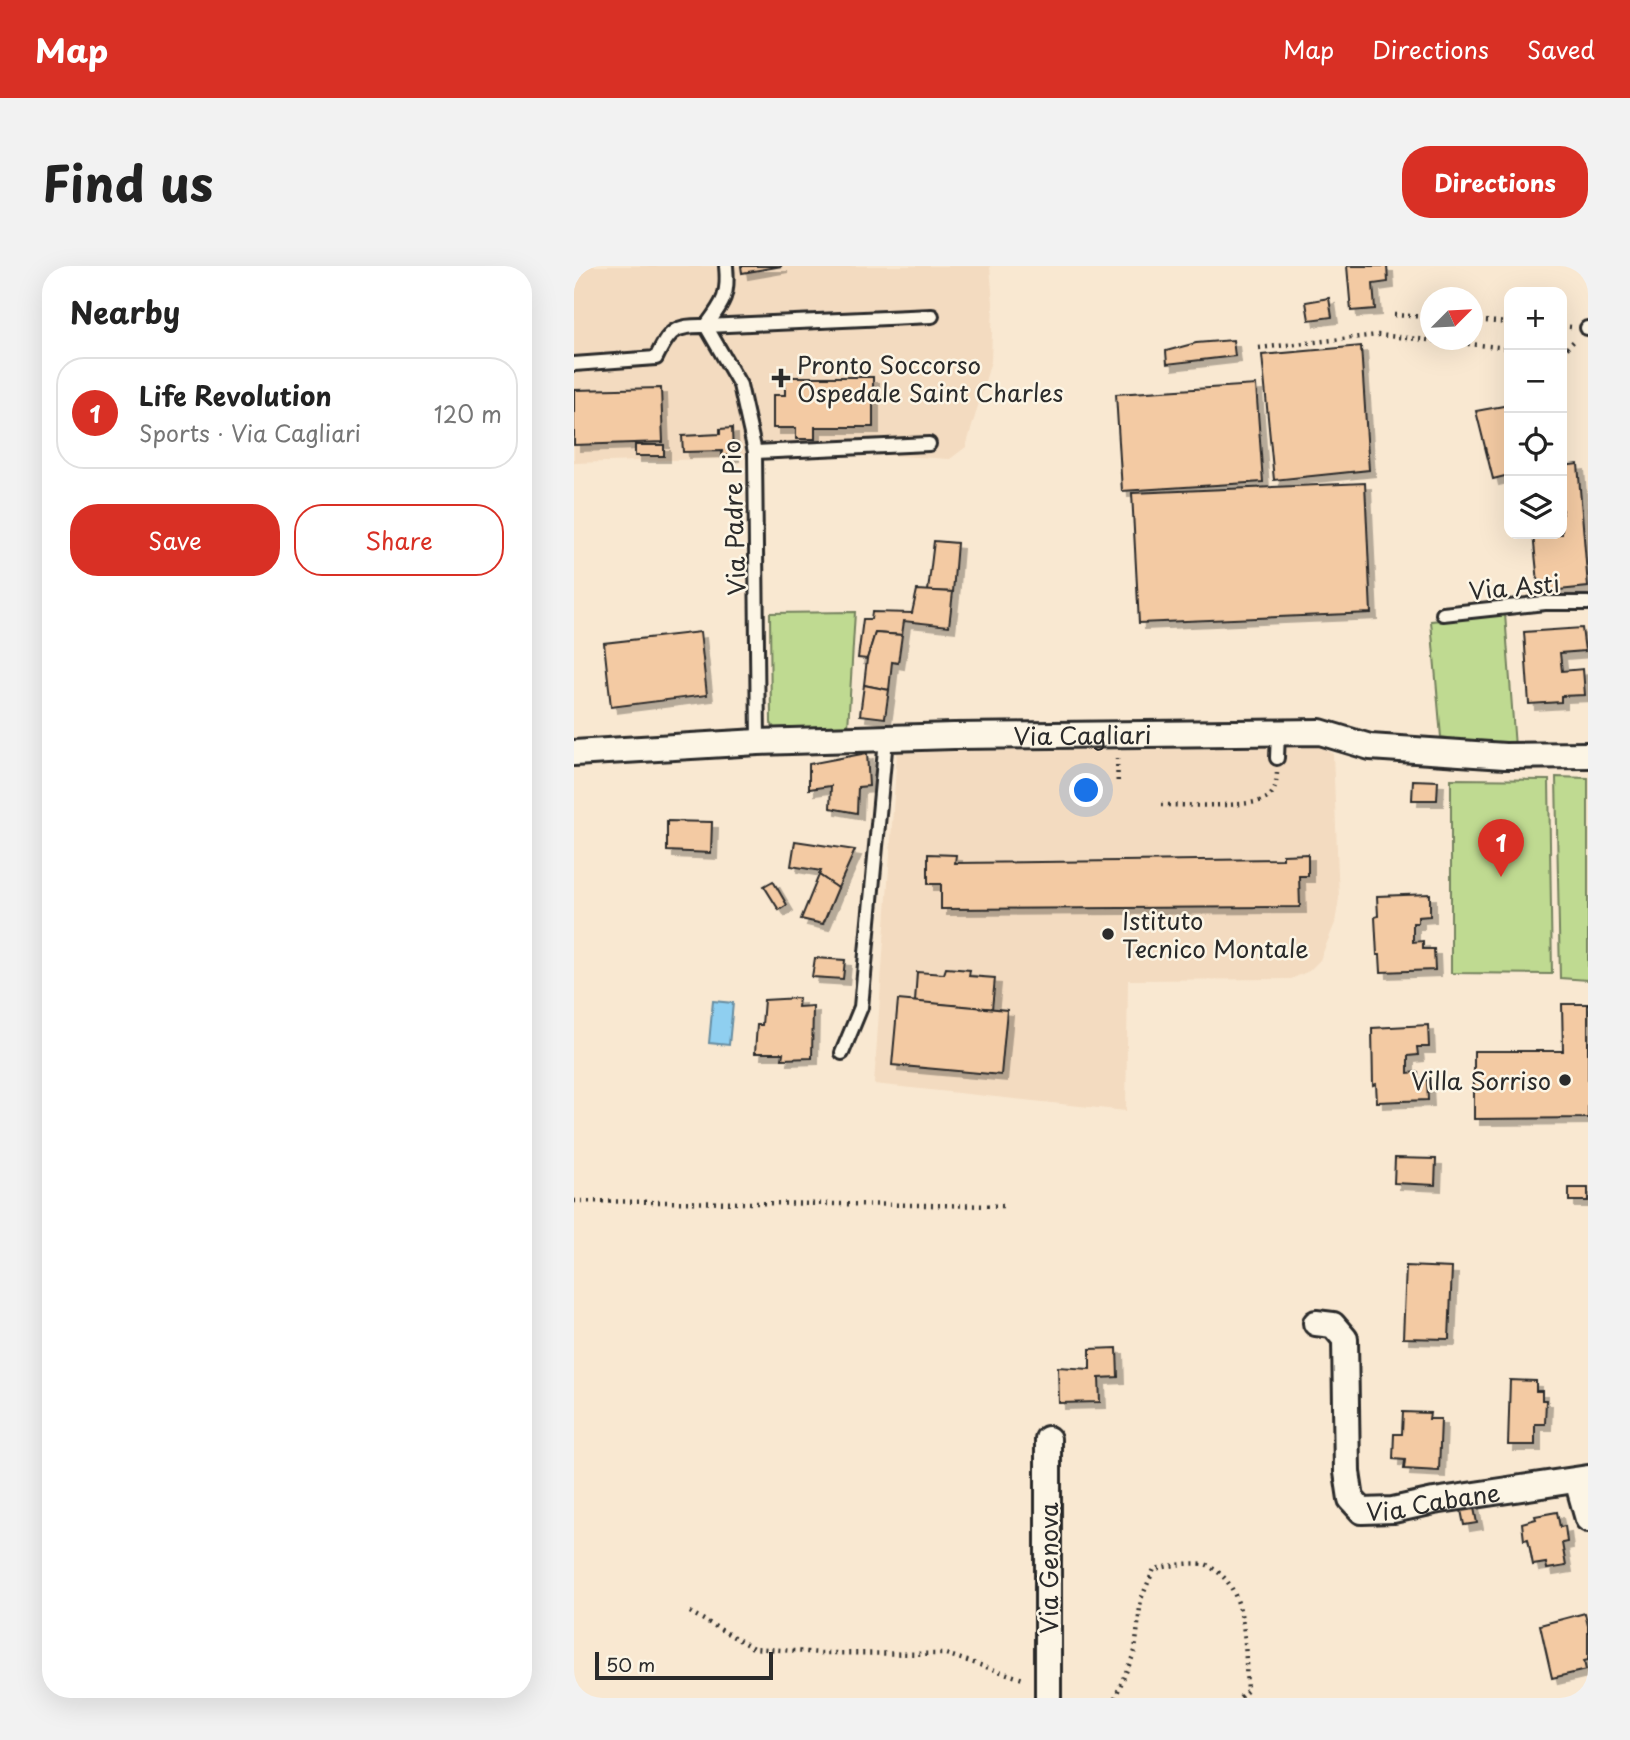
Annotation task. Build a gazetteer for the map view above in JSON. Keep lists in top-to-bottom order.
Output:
{
  "streets": {
    "street": ["Via Cagliari", "Via Cabane", "Via Genova"],
    "lane": ["Via Padre Pio", "Via Asti"]
  },
  "crossings": [
    ["Via Padre Pio", "Via Cagliari"]
  ],
  "places": {
    "health": ["Pronto Soccorso Ospedale Saint Charles"],
    "other": ["Istituto Tecnico Montale", "Villa Sorriso"]
  },
  "scale_bar": "50 m",
  "north": "top right",
  "page": {
    "header": "Map",
    "nav": ["Map", "Directions", "Saved"],
    "title": "Find us",
    "buttons": [
      "Directions",
      ["Save", "Share"]
    ],
    "heading": "Nearby",
    "map_buttons": ["+", "−"],
    "list": [
      {
        "mark": "1",
        "name": "Life Revolution",
        "note": "Sports · Via Cagliari",
        "value": "120 m"
      }
    ],
    "pins": "1",
    "scale": "50 m"
  }
}
